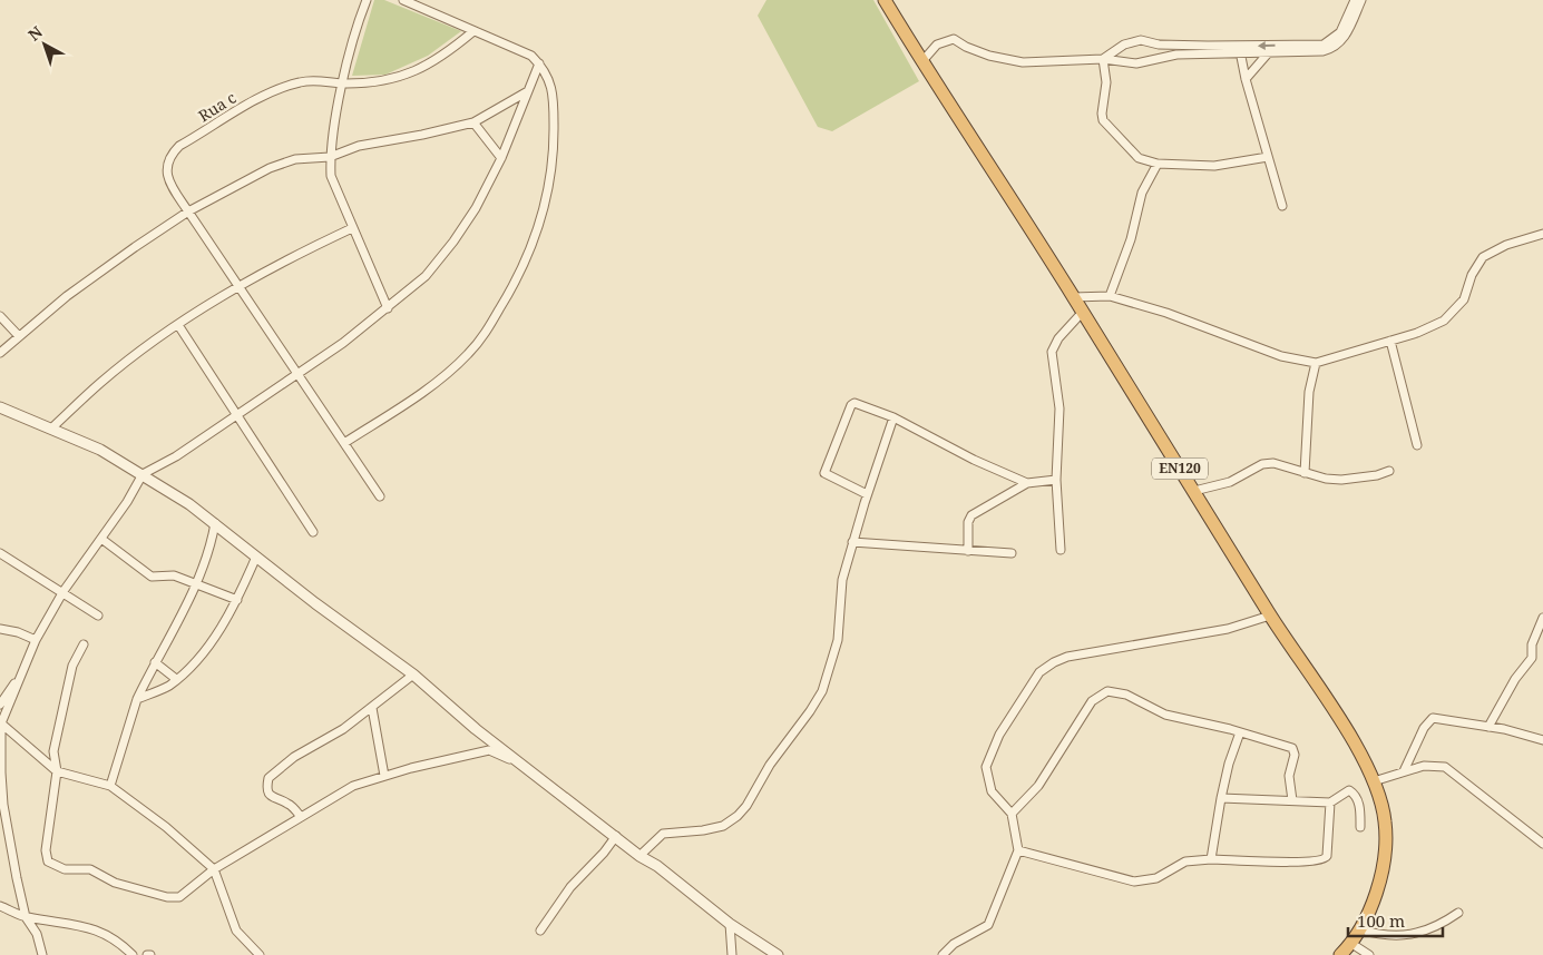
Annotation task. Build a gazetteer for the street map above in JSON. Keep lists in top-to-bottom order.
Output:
{
  "streets": {
    "highway": ["EN120"],
    "street": ["Rua c"]
  },
  "scale_bar": "100 m",
  "north": "top left"
}
